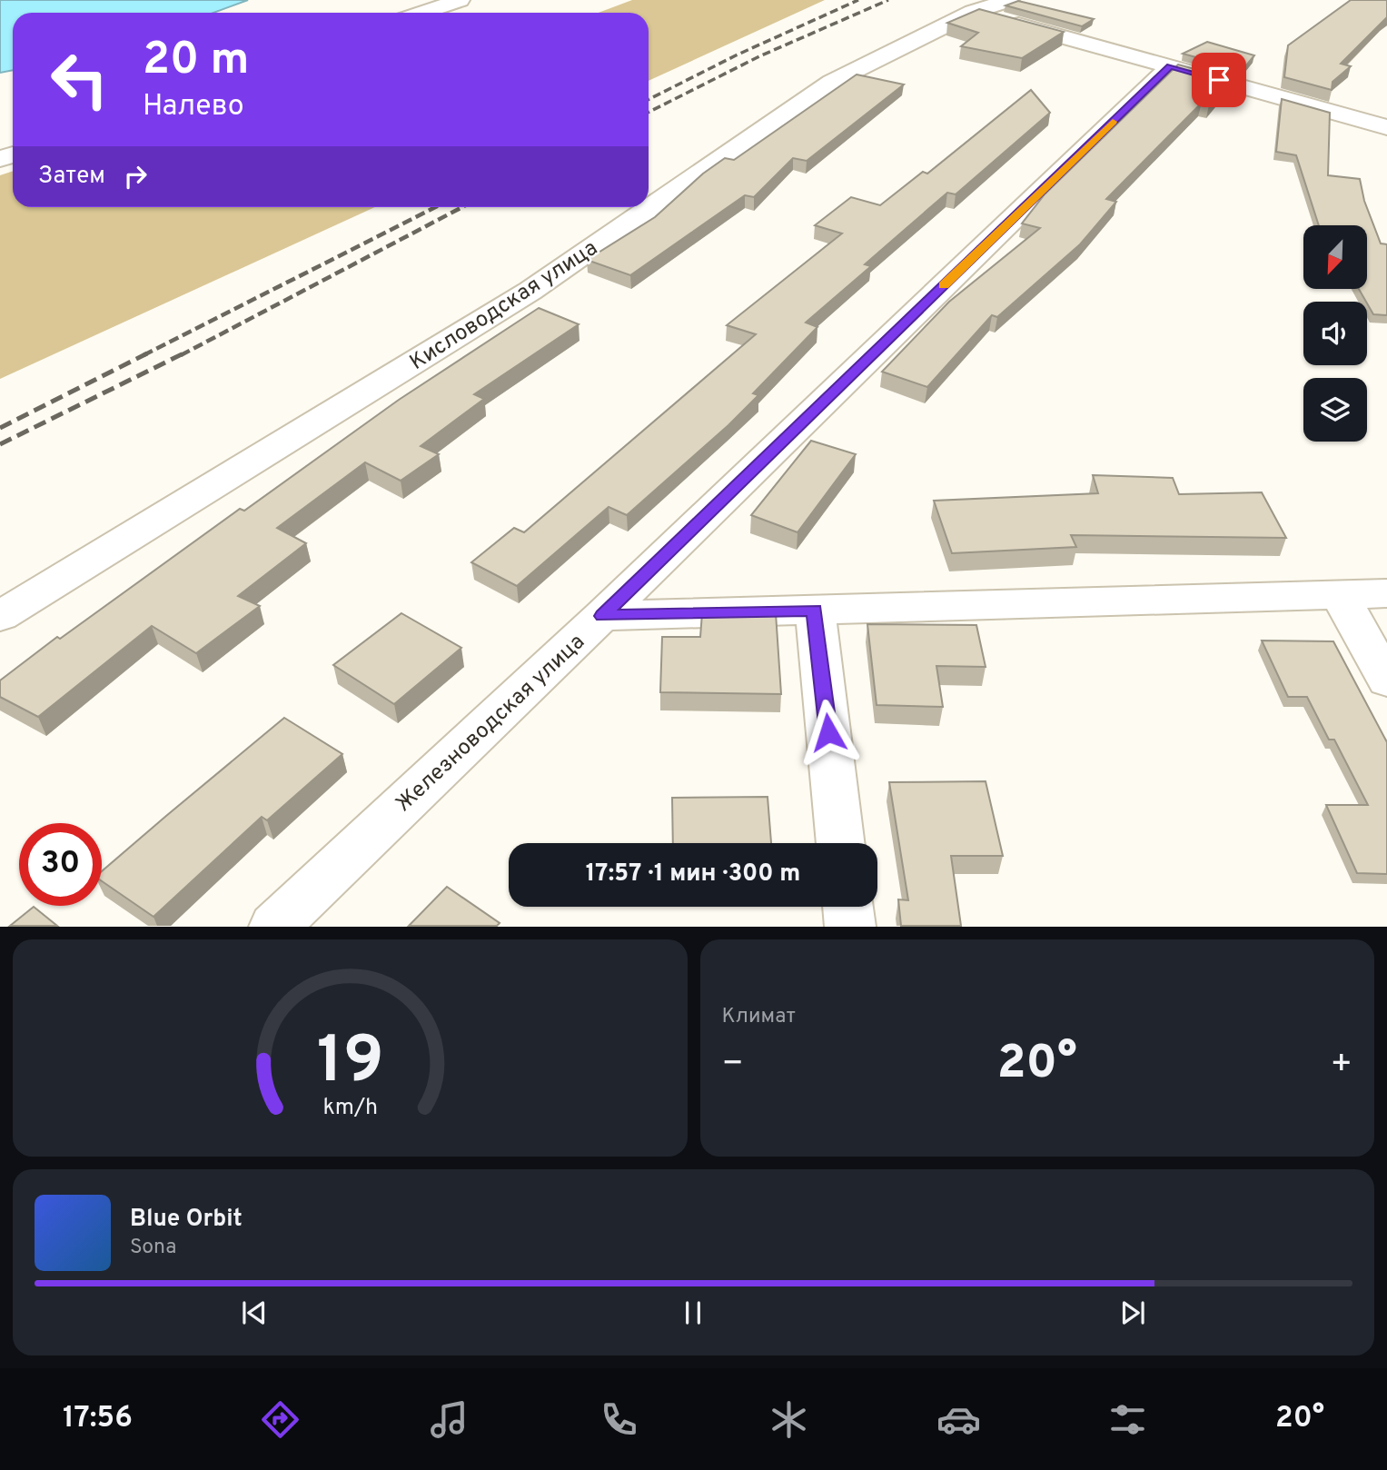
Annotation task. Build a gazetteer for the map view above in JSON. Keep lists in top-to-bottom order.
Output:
{
  "streets": {
    "street": ["Кисловодская улица", "Железноводская улица"]
  },
  "north": "bottom left",
  "page": {
    "turn": ["20 m", "Налево"],
    "then": "Затем",
    "limit": "30",
    "trip": "17:57 · 1 мин · 300 m",
    "tile": "Климат",
    "heat": ["−", "20°", "+"],
    "song": ["Blue Orbit", "Sona"],
    "tabs": ["17:56", "20°"],
    "gauge": ["19", "km/h"]
  }
}
